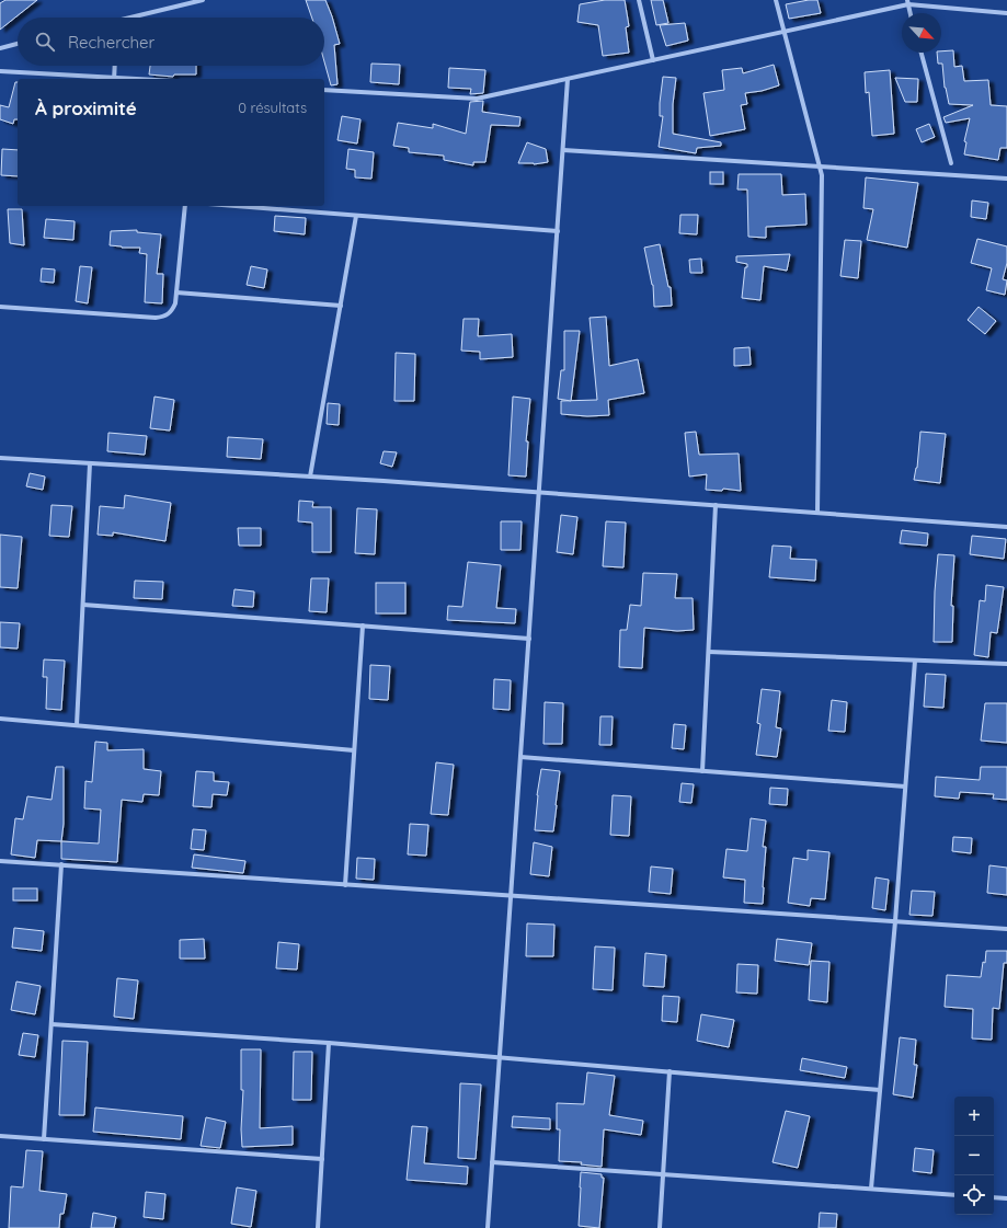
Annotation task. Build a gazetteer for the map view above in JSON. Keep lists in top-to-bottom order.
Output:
{
  "north": "bottom right",
  "page": {
    "search": "Rechercher",
    "heading": ["À proximité", "0 résultats"],
    "map_buttons": ["+", "−"]
  }
}
